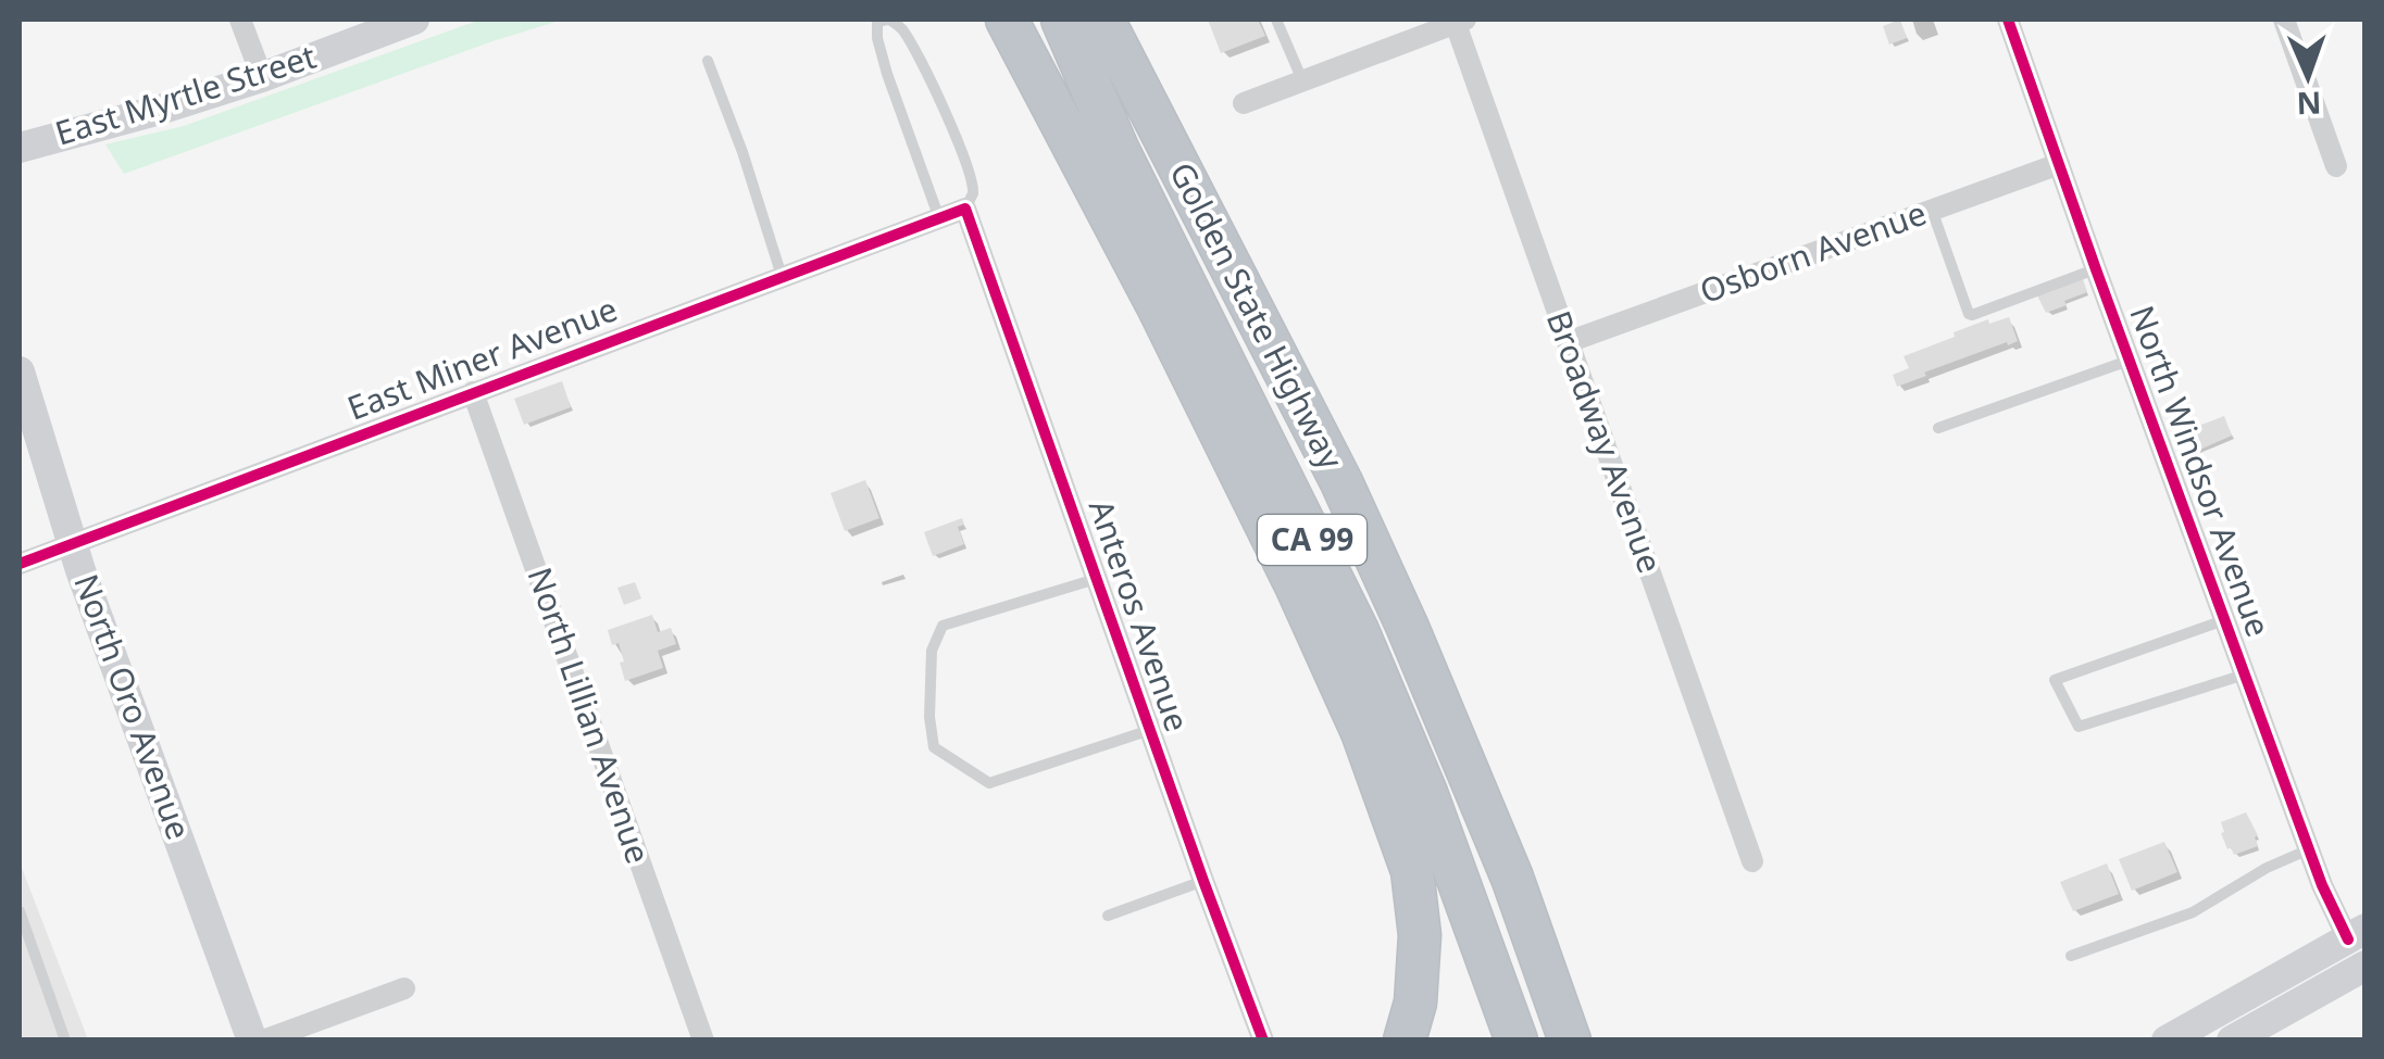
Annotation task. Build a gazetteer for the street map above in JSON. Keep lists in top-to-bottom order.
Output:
{
  "streets": {
    "highway": ["Golden State Highway", "CA 99"],
    "street": [
      "East Myrtle Street",
      "Osborn Avenue",
      "East Miner Avenue",
      "Broadway Avenue",
      "North Windsor Avenue",
      "Anteros Avenue",
      "North Oro Avenue",
      "North Lillian Avenue"
    ]
  },
  "crossings": [
    ["Osborn Avenue", "Broadway Avenue"],
    ["Osborn Avenue", "North Windsor Avenue"],
    ["East Miner Avenue", "Anteros Avenue"],
    ["East Miner Avenue", "North Oro Avenue"],
    ["East Miner Avenue", "North Lillian Avenue"]
  ],
  "north": "bottom"
}
